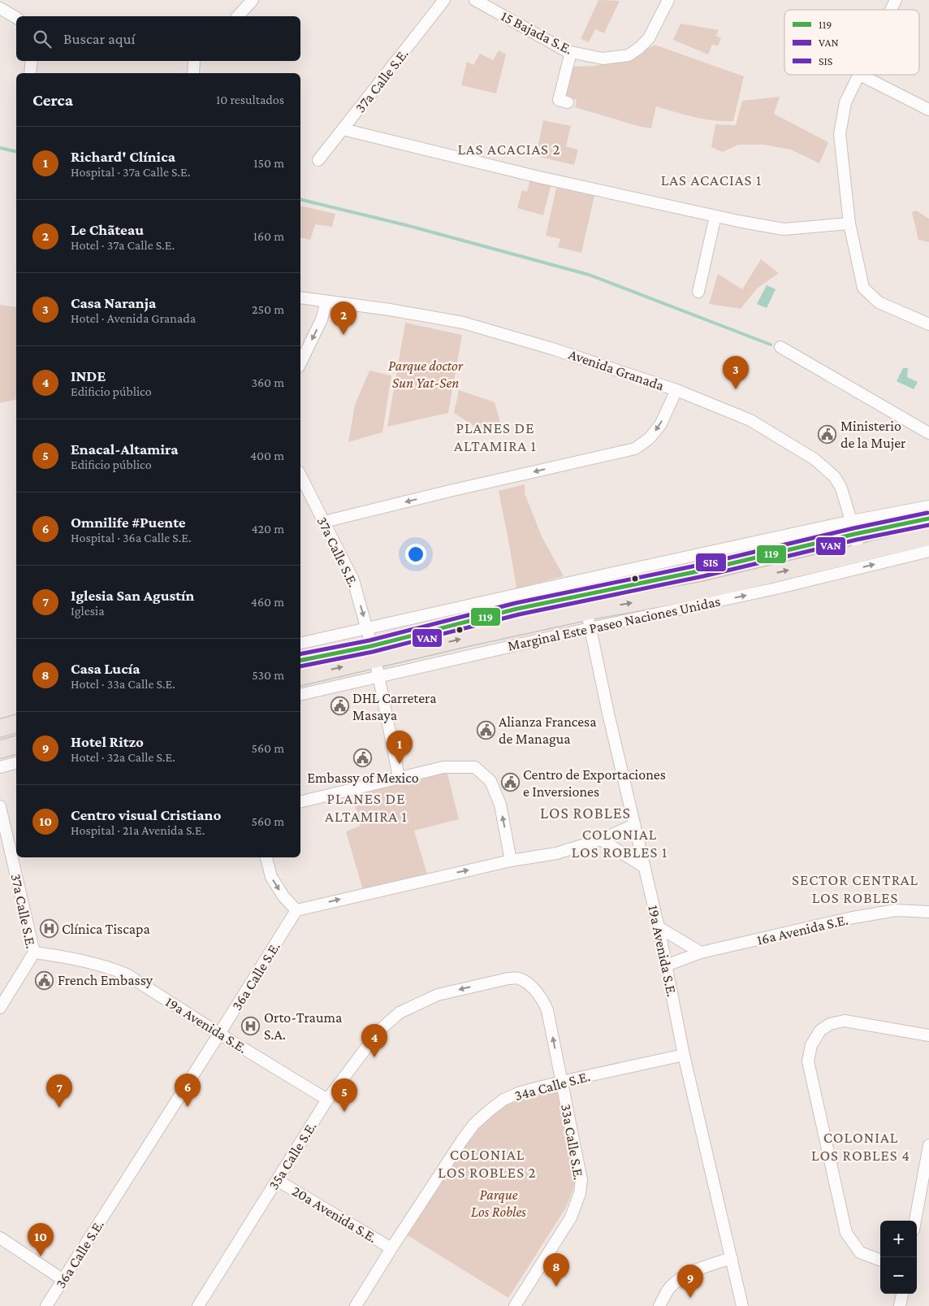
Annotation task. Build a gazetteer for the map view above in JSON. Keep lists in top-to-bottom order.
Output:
{
  "streets": {
    "street": [
      "15 Bajada S.E.",
      "37a Calle S.E.",
      "Avenida Granada",
      "Marginal Este Paseo Naciones Unidas",
      "16a Avenida S.E.",
      "19a Avenida S.E.",
      "36a Calle S.E.",
      "34a Calle S.E.",
      "33a Calle S.E.",
      "35a Calle S.E.",
      "20a Avenida S.E."
    ]
  },
  "crossings": [
    ["37a Calle S.E.", "Marginal Este Paseo Naciones Unidas"],
    ["37a Calle S.E.", "19a Avenida S.E."],
    ["Marginal Este Paseo Naciones Unidas", "19a Avenida S.E."],
    ["16a Avenida S.E.", "19a Avenida S.E."],
    ["19a Avenida S.E.", "36a Calle S.E."],
    ["19a Avenida S.E.", "34a Calle S.E."],
    ["19a Avenida S.E.", "35a Calle S.E."],
    ["34a Calle S.E.", "33a Calle S.E."],
    ["34a Calle S.E.", "35a Calle S.E."],
    ["34a Calle S.E.", "20a Avenida S.E."],
    ["33a Calle S.E.", "35a Calle S.E."],
    ["35a Calle S.E.", "20a Avenida S.E."]
  ],
  "districts": [
    "LAS ACACIAS 2",
    "LAS ACACIAS 1",
    "PLANES DE ALTAMIRA 1",
    "PLANES DE ALTAMIRA 1",
    "LOS ROBLES",
    "COLONIAL LOS ROBLES 1",
    "SECTOR CENTRAL LOS ROBLES",
    "COLONIAL LOS ROBLES 4",
    "COLONIAL LOS ROBLES 2"
  ],
  "parks": ["Parque doctor Sun Yat-Sen", "Parque Los Robles"],
  "places": {
    "public building": [
      "Ministerio de la Mujer",
      "DHL Carretera Masaya",
      "Alianza Francesa de Managua",
      "Embassy of Mexico",
      "Centro de Exportaciones e Inversiones",
      "French Embassy"
    ],
    "hospital": ["Clínica Tiscapa", "Orto-Trauma S.A."]
  },
  "lines": ["transit line SIS", "transit line 119", "transit line VAN"],
  "legend": ["119", "VAN", "SIS"],
  "page": {
    "search": "Buscar aquí",
    "heading": ["Cerca", "10 resultados"],
    "list": [
      {
        "mark": "1",
        "name": "Richard' Clínica",
        "note": "Hospital · 37a Calle S.E.",
        "value": "150 m"
      },
      {
        "mark": "2",
        "name": "Le Chãteau",
        "note": "Hotel · 37a Calle S.E.",
        "value": "160 m"
      },
      {
        "mark": "3",
        "name": "Casa Naranja",
        "note": "Hotel · Avenida Granada",
        "value": "250 m"
      },
      {
        "mark": "4",
        "name": "INDE",
        "note": "Edificio público",
        "value": "360 m"
      },
      {
        "mark": "5",
        "name": "Enacal-Altamira",
        "note": "Edificio público",
        "value": "400 m"
      },
      {
        "mark": "6",
        "name": "Omnilife #Puente",
        "note": "Hospital · 36a Calle S.E.",
        "value": "420 m"
      },
      {
        "mark": "7",
        "name": "Iglesia San Agustín",
        "note": "Iglesia",
        "value": "460 m"
      },
      {
        "mark": "8",
        "name": "Casa Lucía",
        "note": "Hotel · 33a Calle S.E.",
        "value": "530 m"
      },
      {
        "mark": "9",
        "name": "Hotel Ritzo",
        "note": "Hotel · 32a Calle S.E.",
        "value": "560 m"
      },
      {
        "mark": "10",
        "name": "Centro visual Cristiano",
        "note": "Hospital · 21a Avenida S.E.",
        "value": "560 m"
      }
    ],
    "pins": [
      "2",
      "3",
      "1",
      "4",
      "6",
      "7",
      "5",
      "10",
      "8",
      "9"
    ],
    "map_buttons": ["+", "−"]
  }
}
